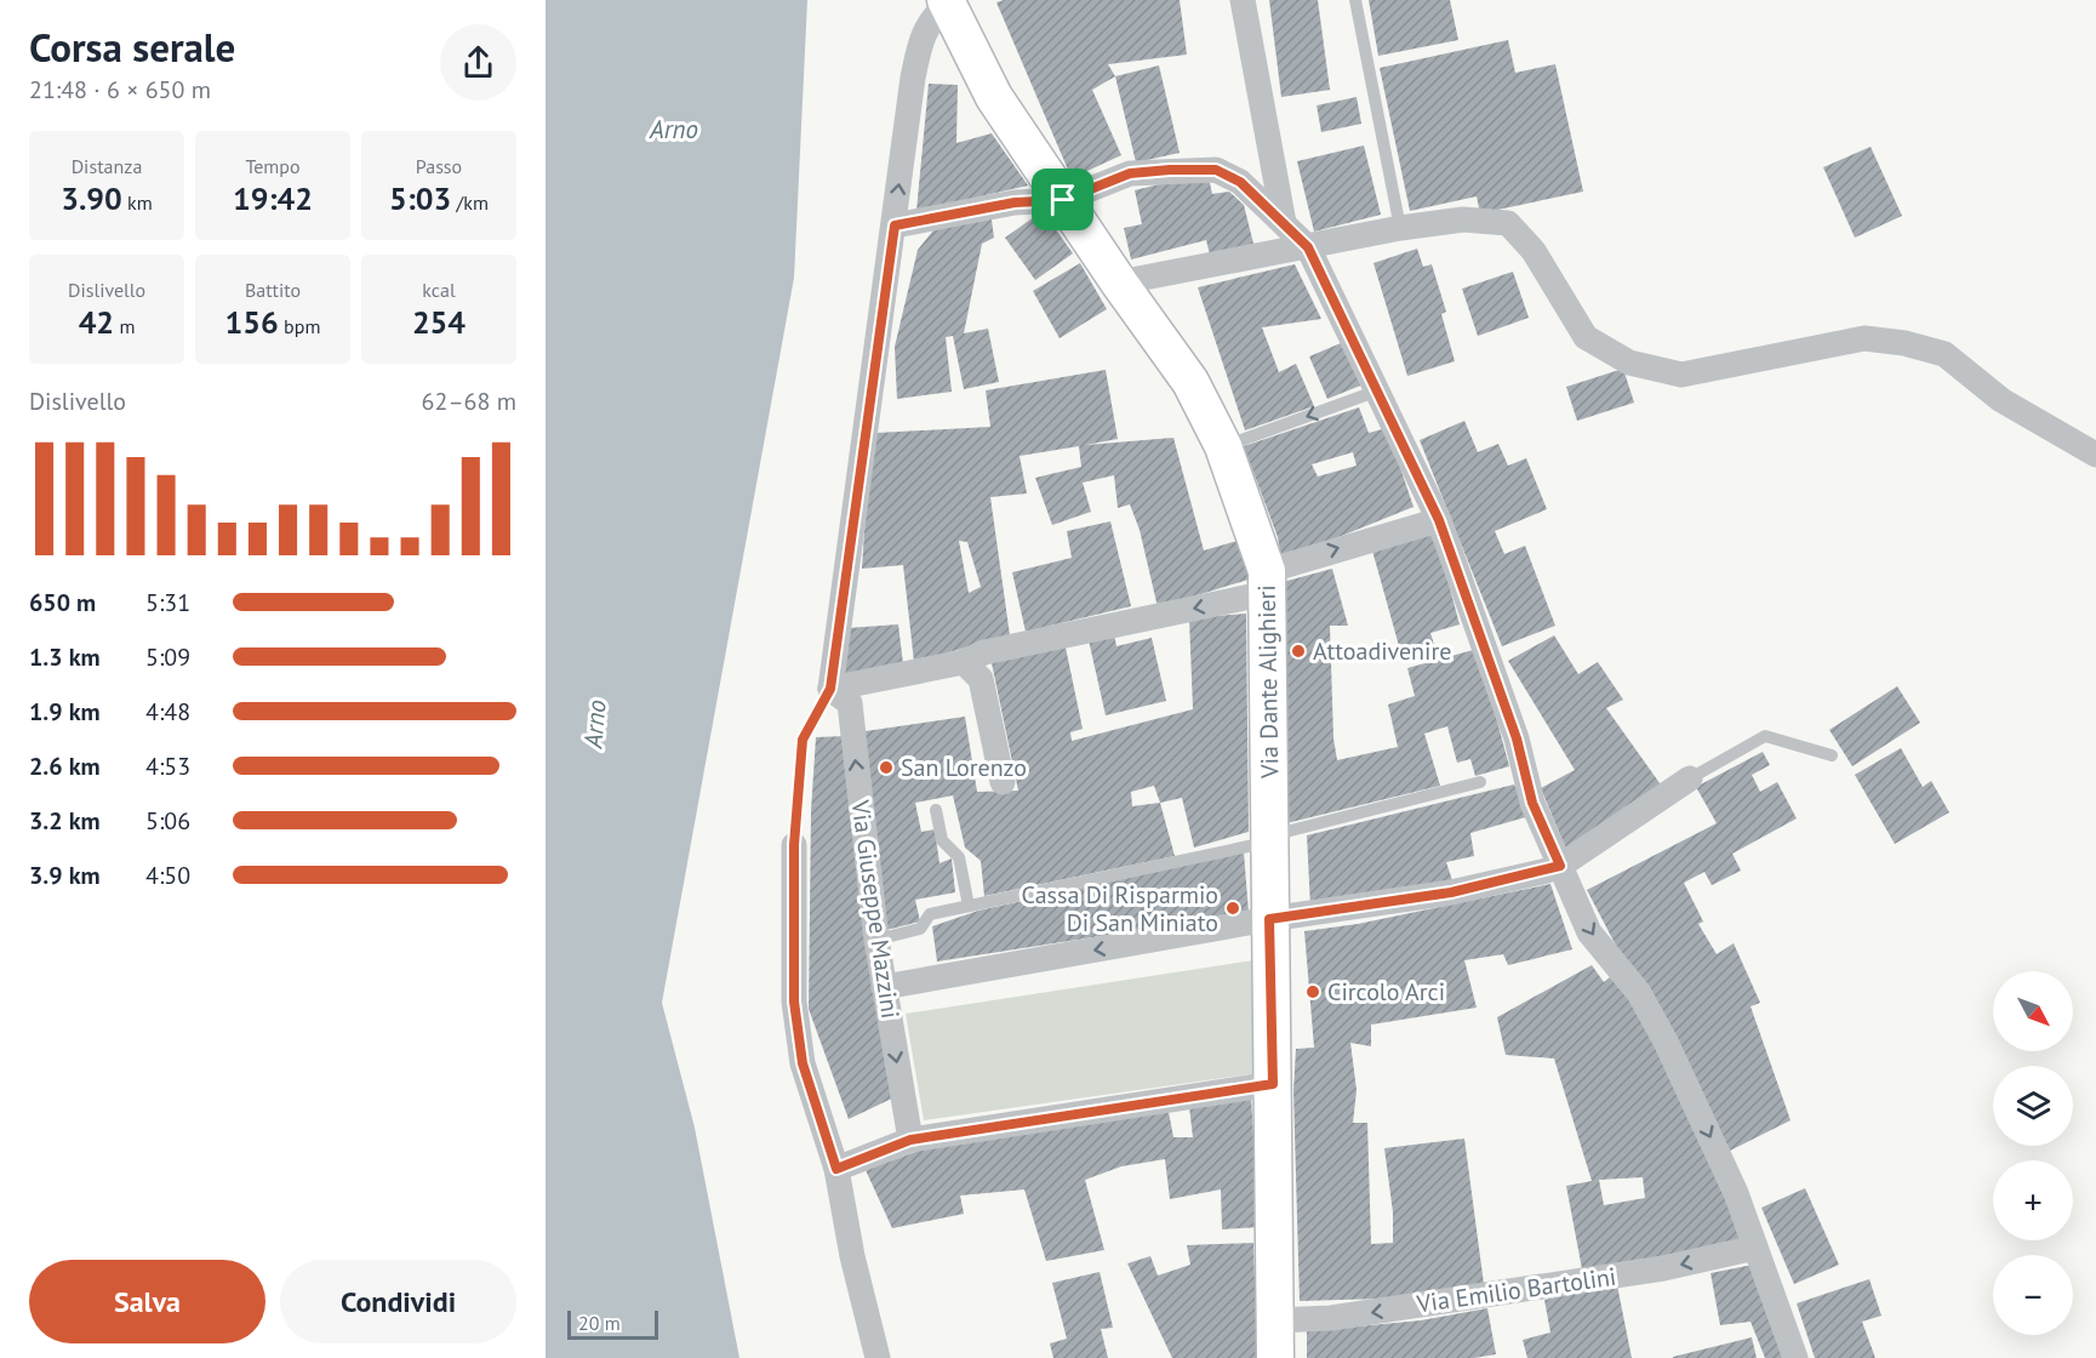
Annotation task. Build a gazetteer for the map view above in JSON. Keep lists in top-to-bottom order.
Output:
{
  "streets": {
    "main road": ["Via Dante Alighieri"],
    "street": ["Via Giuseppe Mazzini", "Via Emilio Bartolini"]
  },
  "crossings": [
    ["Via Dante Alighieri", "Via Emilio Bartolini"]
  ],
  "one_way": ["Via Emilio Bartolini"],
  "water": ["Arno"],
  "places": [
    "Attoadivenire",
    "San Lorenzo",
    "Cassa Di Risparmio Di San Miniato",
    "Circolo Arci"
  ],
  "scale_bar": "20 m",
  "north": "bottom right",
  "page": {
    "heading": ["Corsa serale", "21:48 · 6 × 650 m"],
    "stats": [
      ["Distanza", "3.90 km"],
      ["Tempo", "19:42"],
      ["Passo", "5:03 /km"],
      ["Dislivello", "42 m"],
      ["Battito", "156 bpm"],
      ["kcal", "254"]
    ],
    "chart": ["Dislivello", "62–68 m"],
    "list": [
      {
        "name": "650 m",
        "note": "5:31"
      },
      {
        "name": "1.3 km",
        "note": "5:09"
      },
      {
        "name": "1.9 km",
        "note": "4:48"
      },
      {
        "name": "2.6 km",
        "note": "4:53"
      },
      {
        "name": "3.2 km",
        "note": "5:06"
      },
      {
        "name": "3.9 km",
        "note": "4:50"
      }
    ],
    "map_buttons": ["+", "−"],
    "buttons": ["Salva", "Condividi"],
    "scale": "20 m"
  }
}
